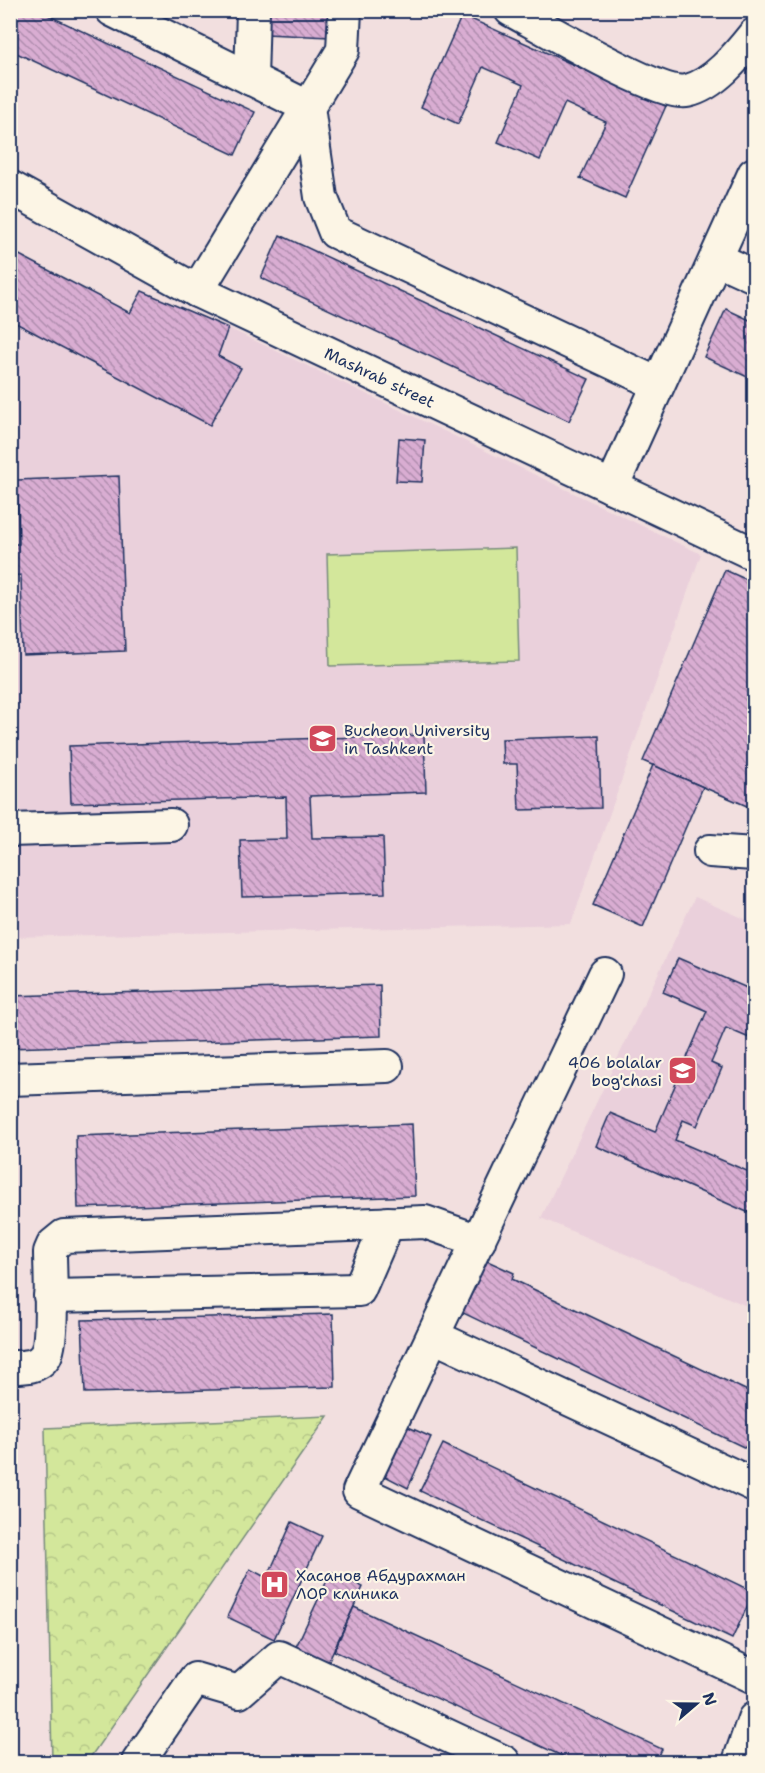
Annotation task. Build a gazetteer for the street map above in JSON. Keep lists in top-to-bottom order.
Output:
{
  "streets": {
    "street": ["Mashrab street"]
  },
  "places": {
    "school or university": ["Bucheon University in Tashkent", "406 bolalar bog'chasi"],
    "hospital": ["Хасанов Абдурахман ЛОР клиника"]
  },
  "north": "right"
}
